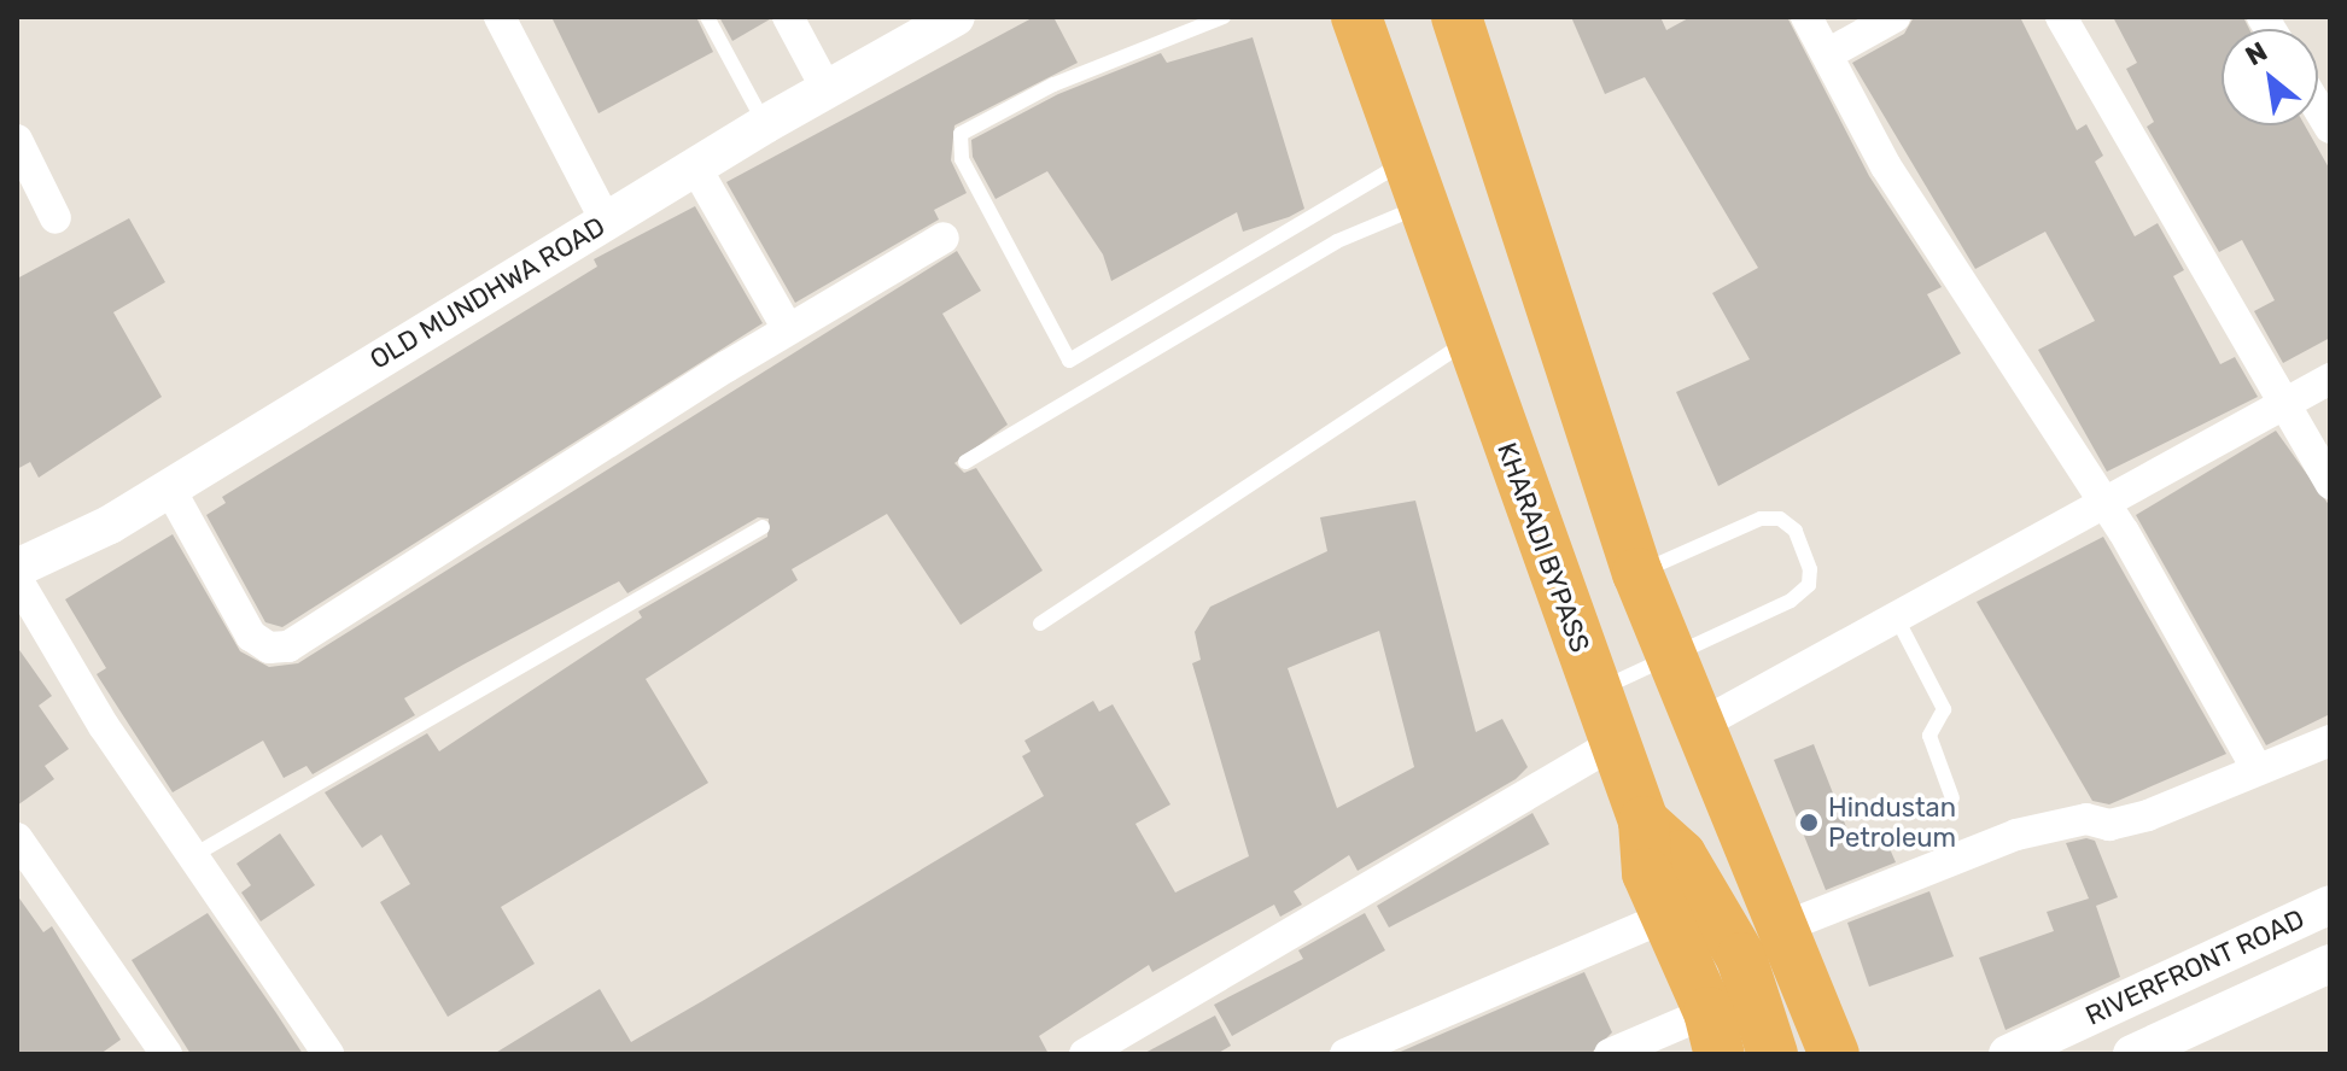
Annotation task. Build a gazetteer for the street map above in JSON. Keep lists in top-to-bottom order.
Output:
{
  "streets": {
    "highway": ["KHARADI BYPASS"],
    "street": ["OLD MUNDHWA ROAD", "RIVERFRONT ROAD"]
  },
  "places": ["Hindustan Petroleum"],
  "north": "top left"
}
